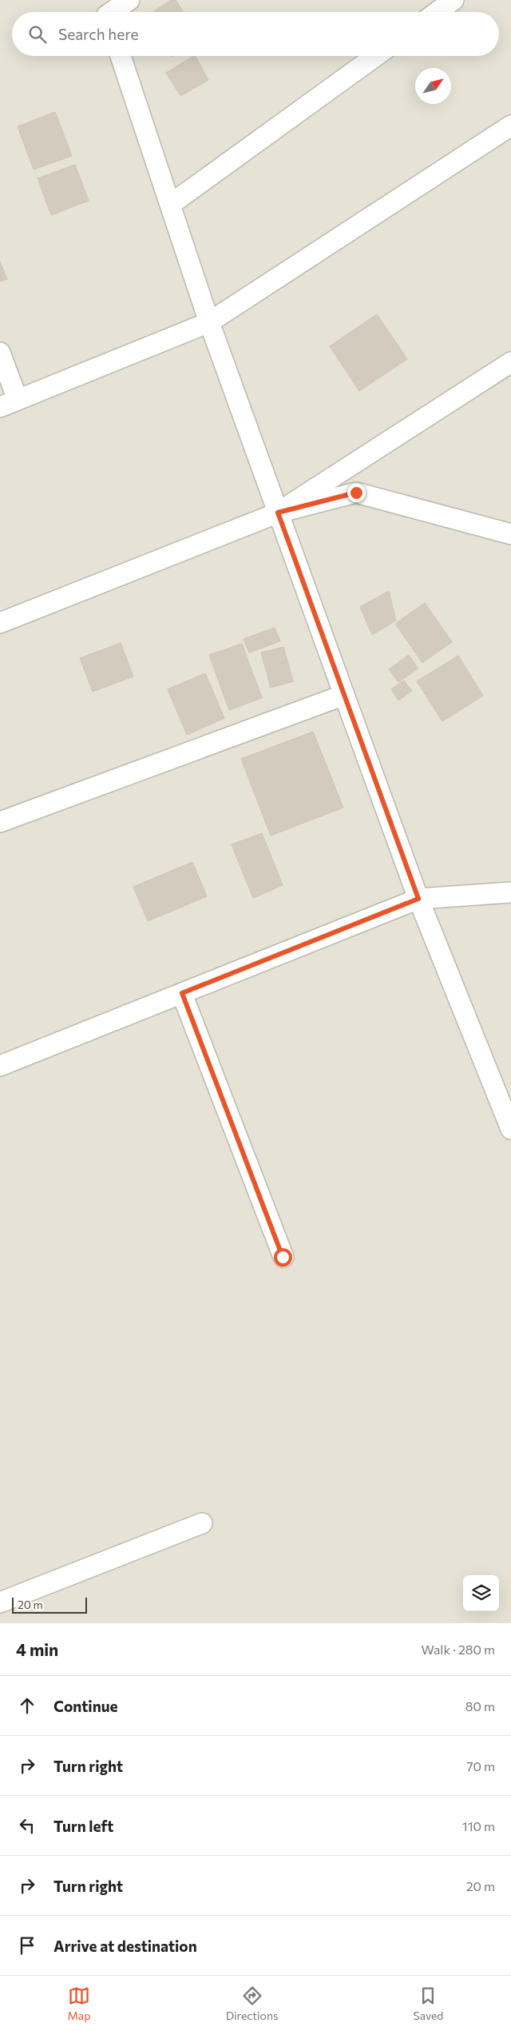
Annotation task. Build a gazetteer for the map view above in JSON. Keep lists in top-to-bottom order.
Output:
{
  "scale_bar": "20 m",
  "north": "top right",
  "page": {
    "search": "Search here",
    "scale": "20 m",
    "heading": ["4 min", "Walk · 280 m"],
    "list": [
      ["Continue", "80 m"],
      ["Turn right", "70 m"],
      ["Turn left", "110 m"],
      ["Turn right", "20 m"],
      "Arrive at destination"
    ],
    "nav": ["Map", "Directions", "Saved"]
  }
}
